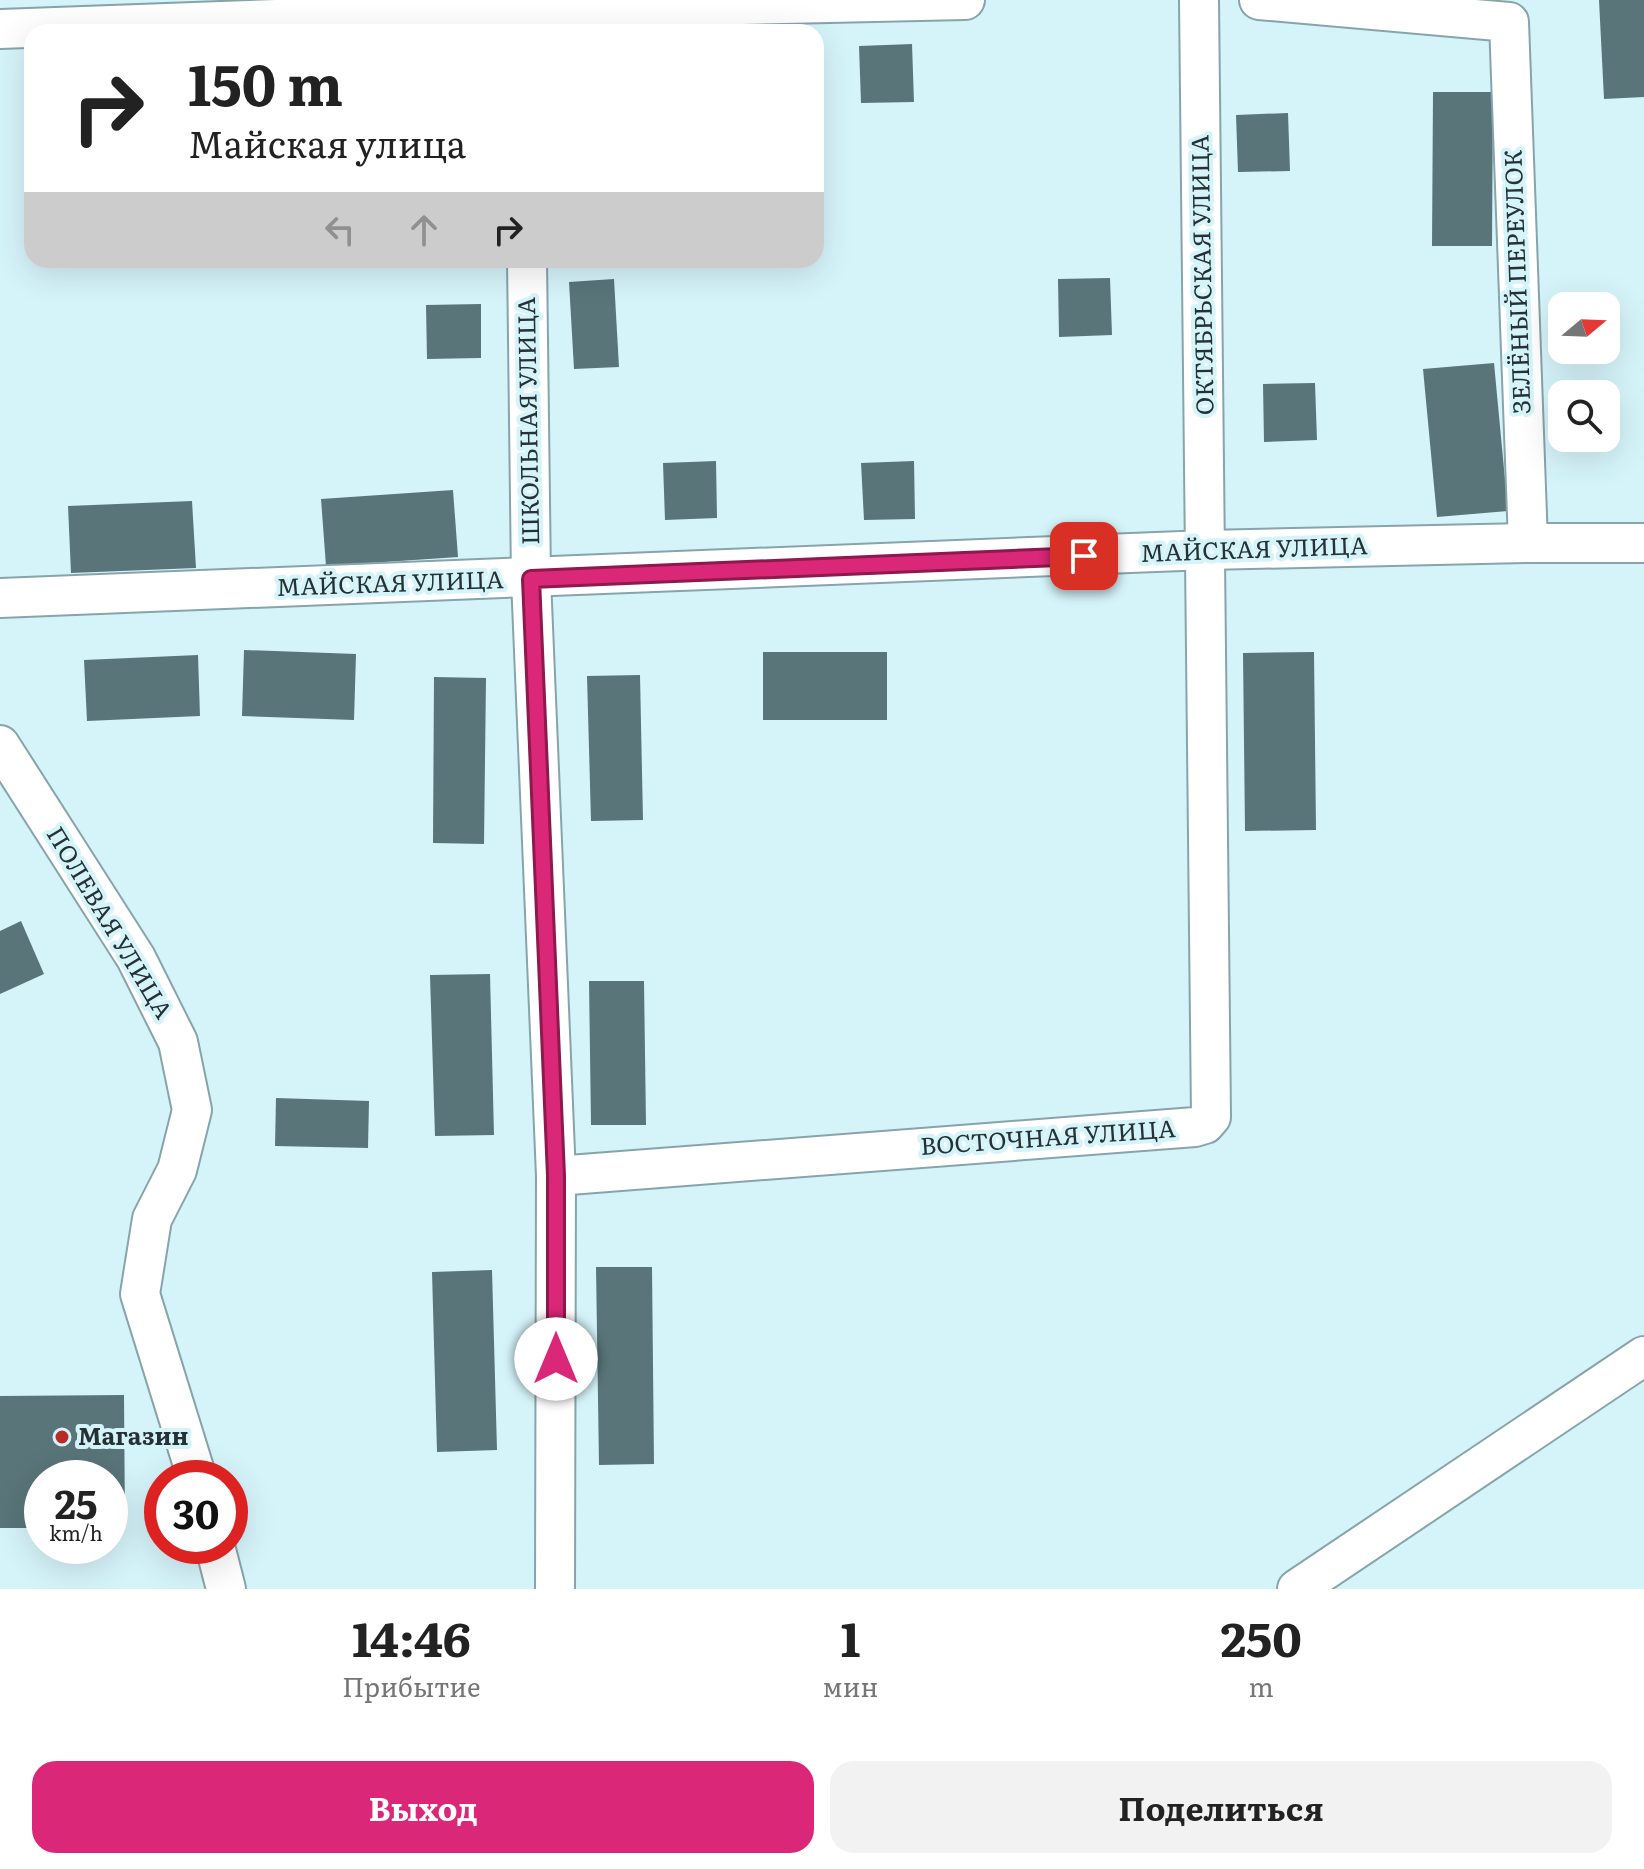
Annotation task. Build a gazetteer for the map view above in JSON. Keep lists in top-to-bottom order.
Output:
{
  "streets": {
    "street": [
      "ОКТЯБРЬСКАЯ УЛИЦА",
      "ЗЕЛЁНЫЙ ПЕРЕУЛОК",
      "ШКОЛЬНАЯ УЛИЦА",
      "МАЙСКАЯ УЛИЦА",
      "ПОЛЕВАЯ УЛИЦА",
      "ВОСТОЧНАЯ УЛИЦА"
    ]
  },
  "crossings": [
    ["ОКТЯБРЬСКАЯ УЛИЦА", "МАЙСКАЯ УЛИЦА"],
    ["ОКТЯБРЬСКАЯ УЛИЦА", "ВОСТОЧНАЯ УЛИЦА"],
    ["ЗЕЛЁНЫЙ ПЕРЕУЛОК", "МАЙСКАЯ УЛИЦА"],
    ["ШКОЛЬНАЯ УЛИЦА", "МАЙСКАЯ УЛИЦА"],
    ["ШКОЛЬНАЯ УЛИЦА", "ВОСТОЧНАЯ УЛИЦА"],
    ["МАЙСКАЯ УЛИЦА", "ВОСТОЧНАЯ УЛИЦА"]
  ],
  "places": ["Магазин"],
  "north": "right",
  "page": {
    "turn": ["150 m", "Майская улица"],
    "speed": "25 km/h",
    "limit": "30",
    "eta": [
      "14:46",
      "Прибытие",
      "1",
      "мин",
      "250",
      "m"
    ],
    "buttons": ["Выход", "Поделиться"]
  }
}
